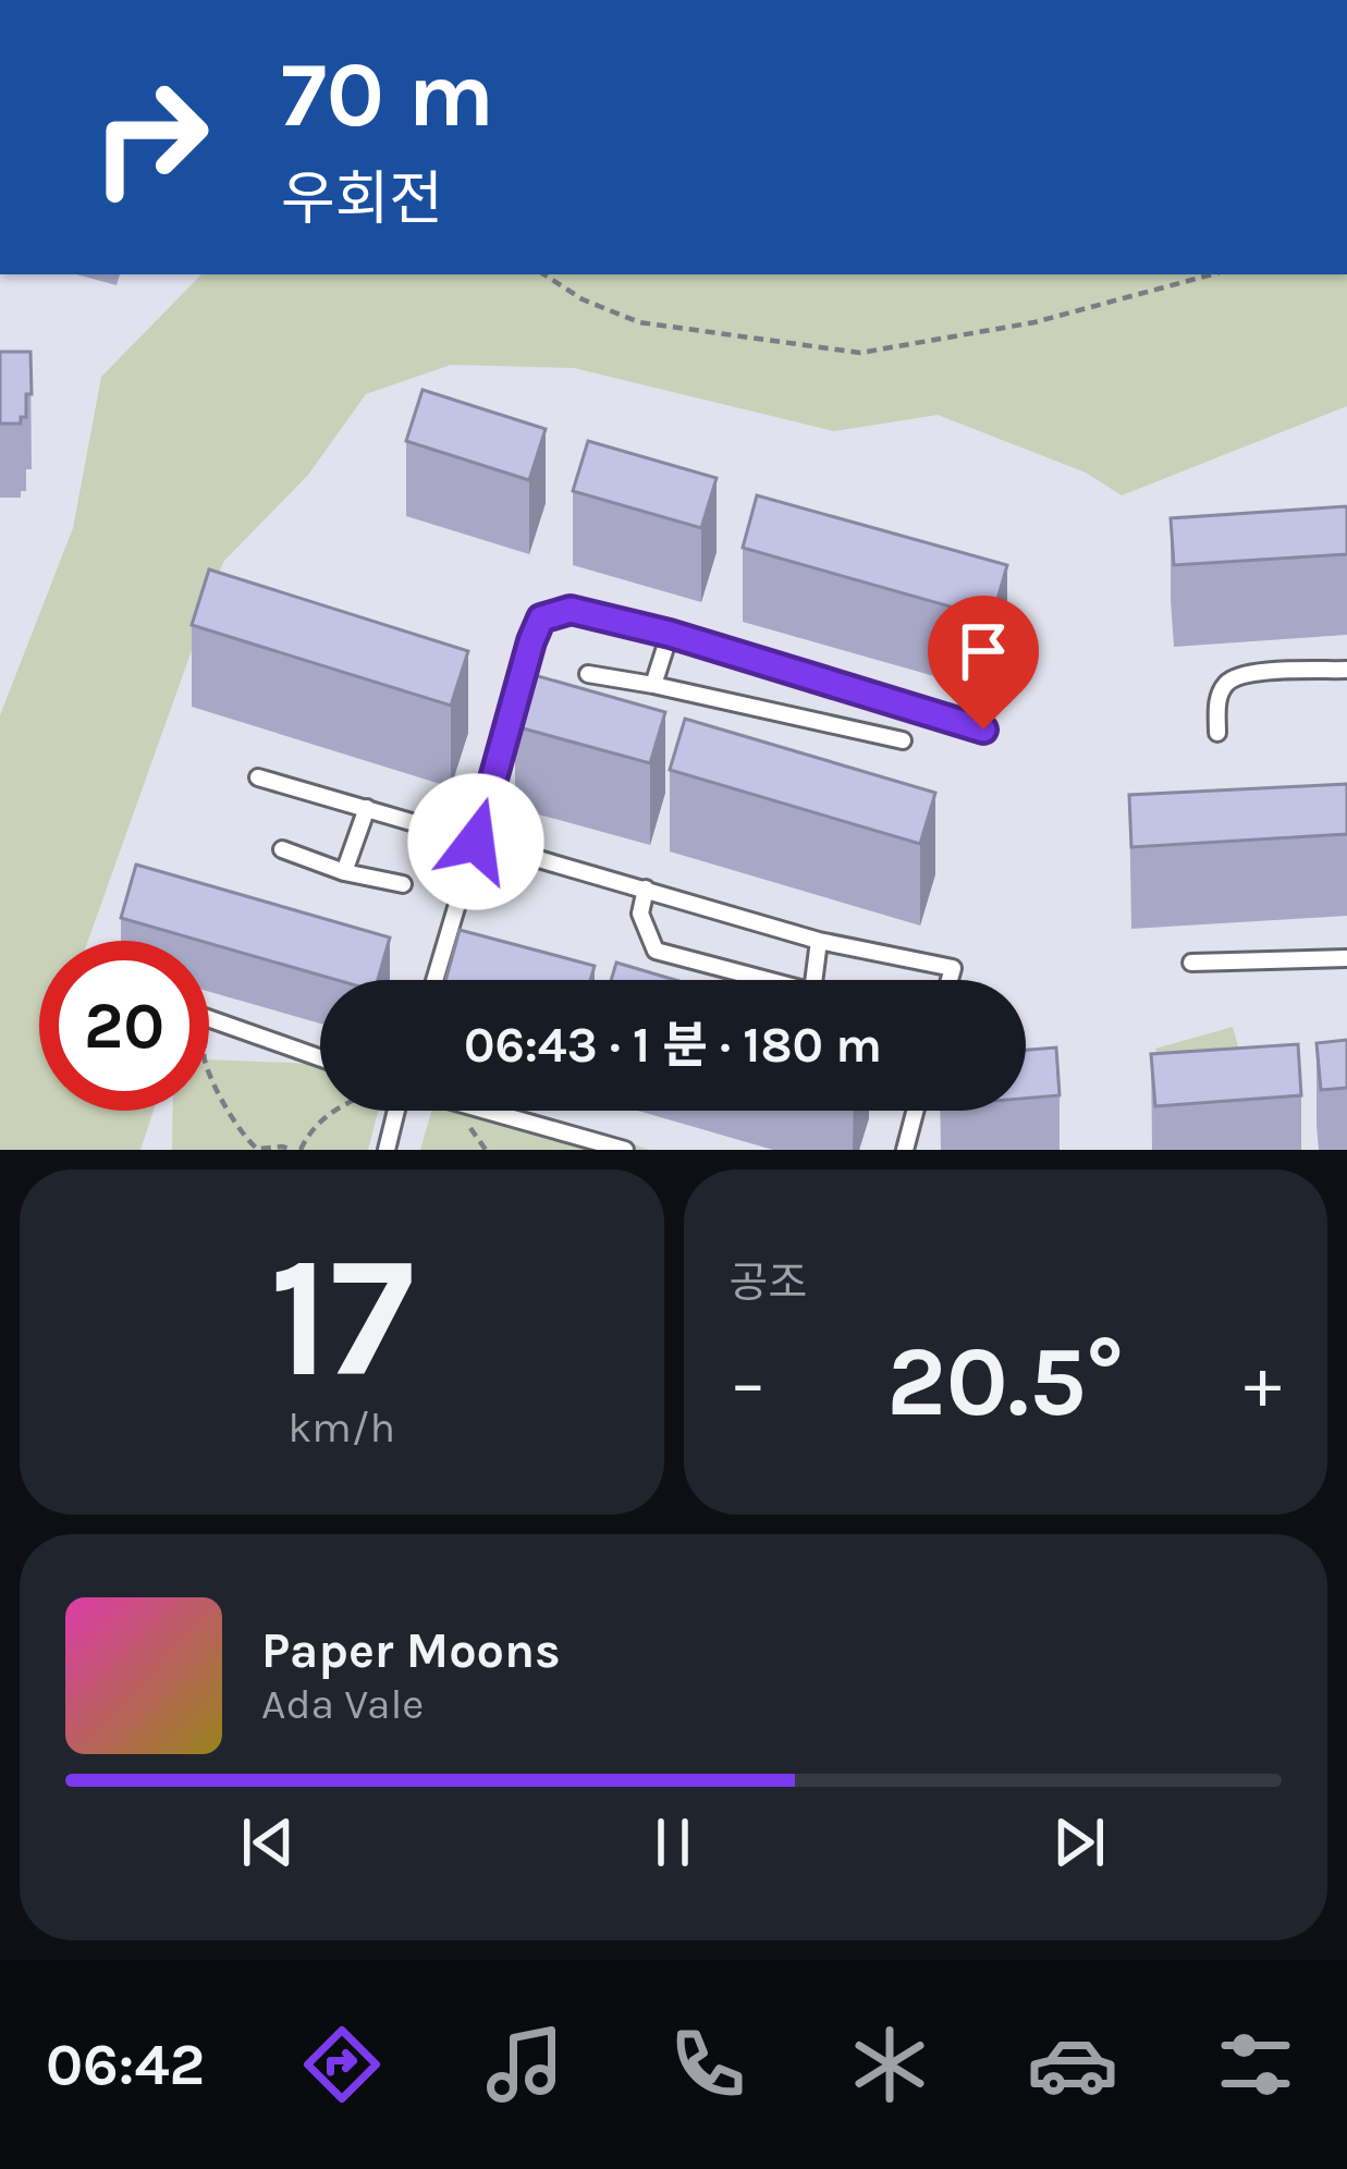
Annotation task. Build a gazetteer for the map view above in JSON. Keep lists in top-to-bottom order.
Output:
{
  "page": {
    "turn": ["70 m", "우회전"],
    "limit": "20",
    "trip": "06:43 · 1 분 · 180 m",
    "tile": [
      ["17", "km/h"],
      "공조"
    ],
    "heat": ["−", "20.5°", "+"],
    "song": ["Paper Moons", "Ada Vale"],
    "tabs": "06:42"
  }
}
